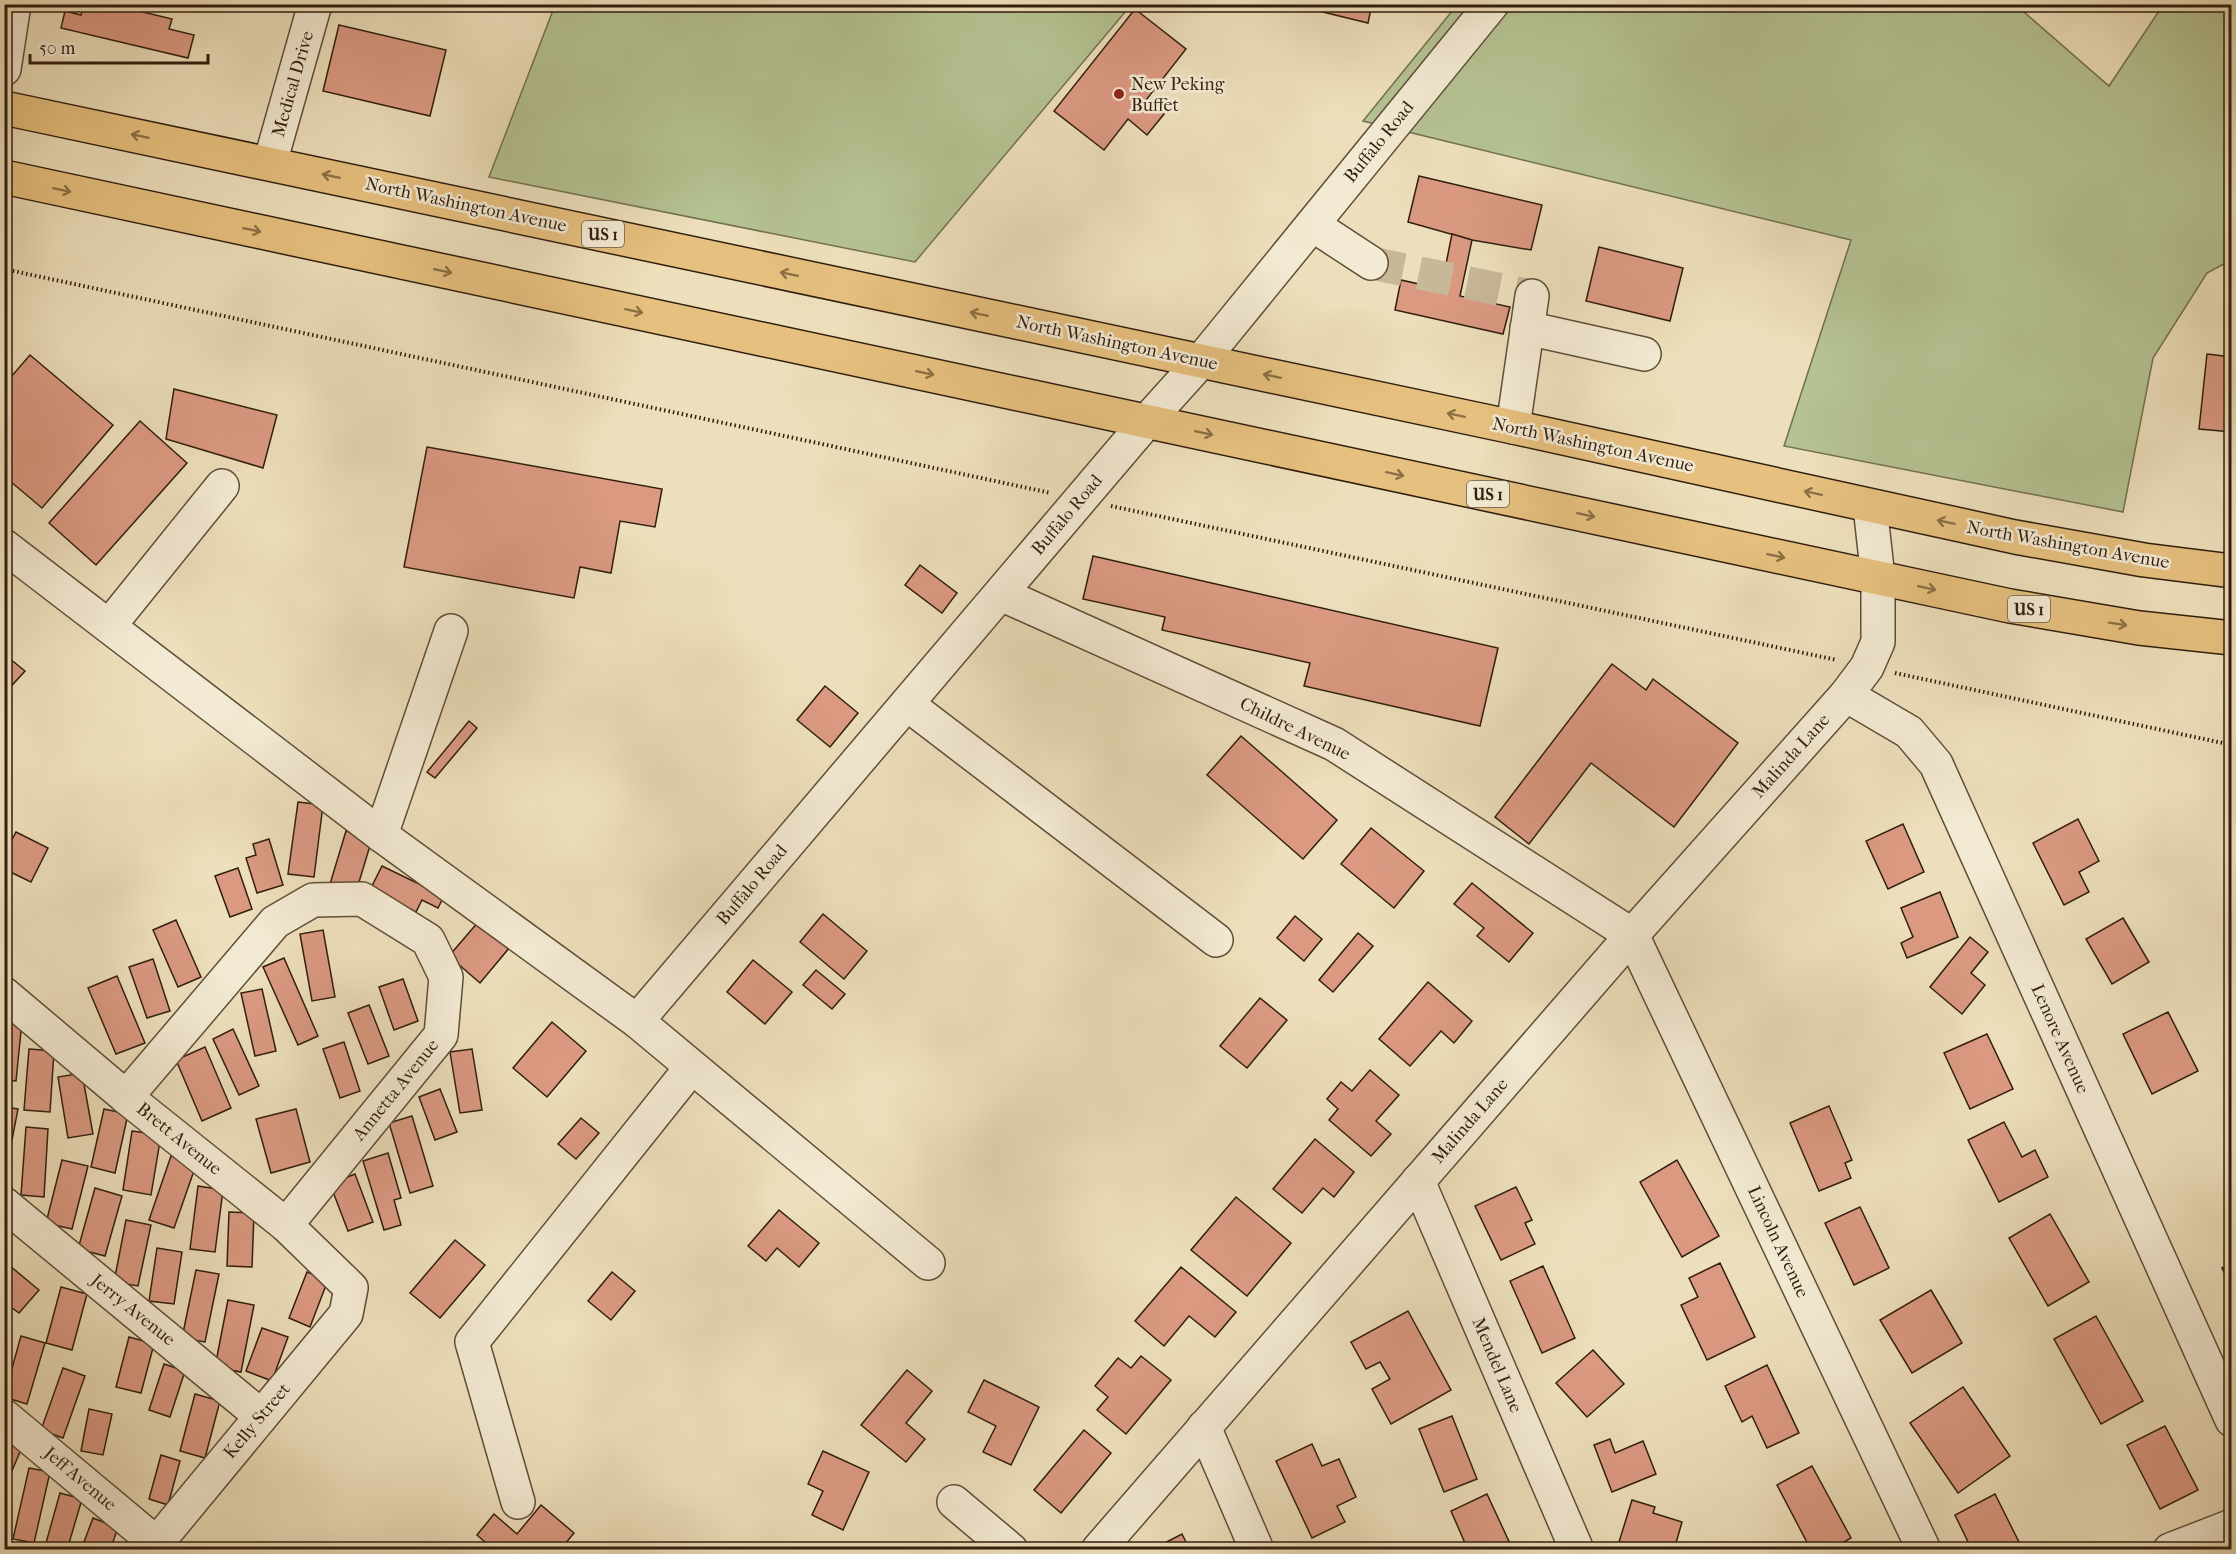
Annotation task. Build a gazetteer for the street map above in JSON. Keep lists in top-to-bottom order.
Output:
{
  "streets": {
    "main road": ["North Washington Avenue", "US 1"],
    "street": [
      "Medical Drive",
      "Buffalo Road",
      "Childre Avenue",
      "Malinda Lane",
      "Lenore Avenue",
      "Annetta Avenue",
      "Brett Avenue",
      "Lincoln Avenue",
      "Jerry Avenue",
      "Mendel Lane",
      "Kelly Street",
      "Jeff Avenue"
    ]
  },
  "crossings": [
    ["Medical Drive", "North Washington Avenue"],
    ["Buffalo Road", "North Washington Avenue"],
    ["Buffalo Road", "US 1"],
    ["Buffalo Road", "Childre Avenue"],
    ["North Washington Avenue", "Malinda Lane"],
    ["US 1", "Malinda Lane"],
    ["Childre Avenue", "Malinda Lane"],
    ["Childre Avenue", "Lincoln Avenue"],
    ["Malinda Lane", "Lenore Avenue"],
    ["Malinda Lane", "Lincoln Avenue"],
    ["Malinda Lane", "Mendel Lane"],
    ["Annetta Avenue", "Brett Avenue"],
    ["Brett Avenue", "Kelly Street"],
    ["Jerry Avenue", "Kelly Street"],
    ["Kelly Street", "Jeff Avenue"]
  ],
  "places": ["New Peking Buffet"],
  "scale_bar": "50 m"
}
